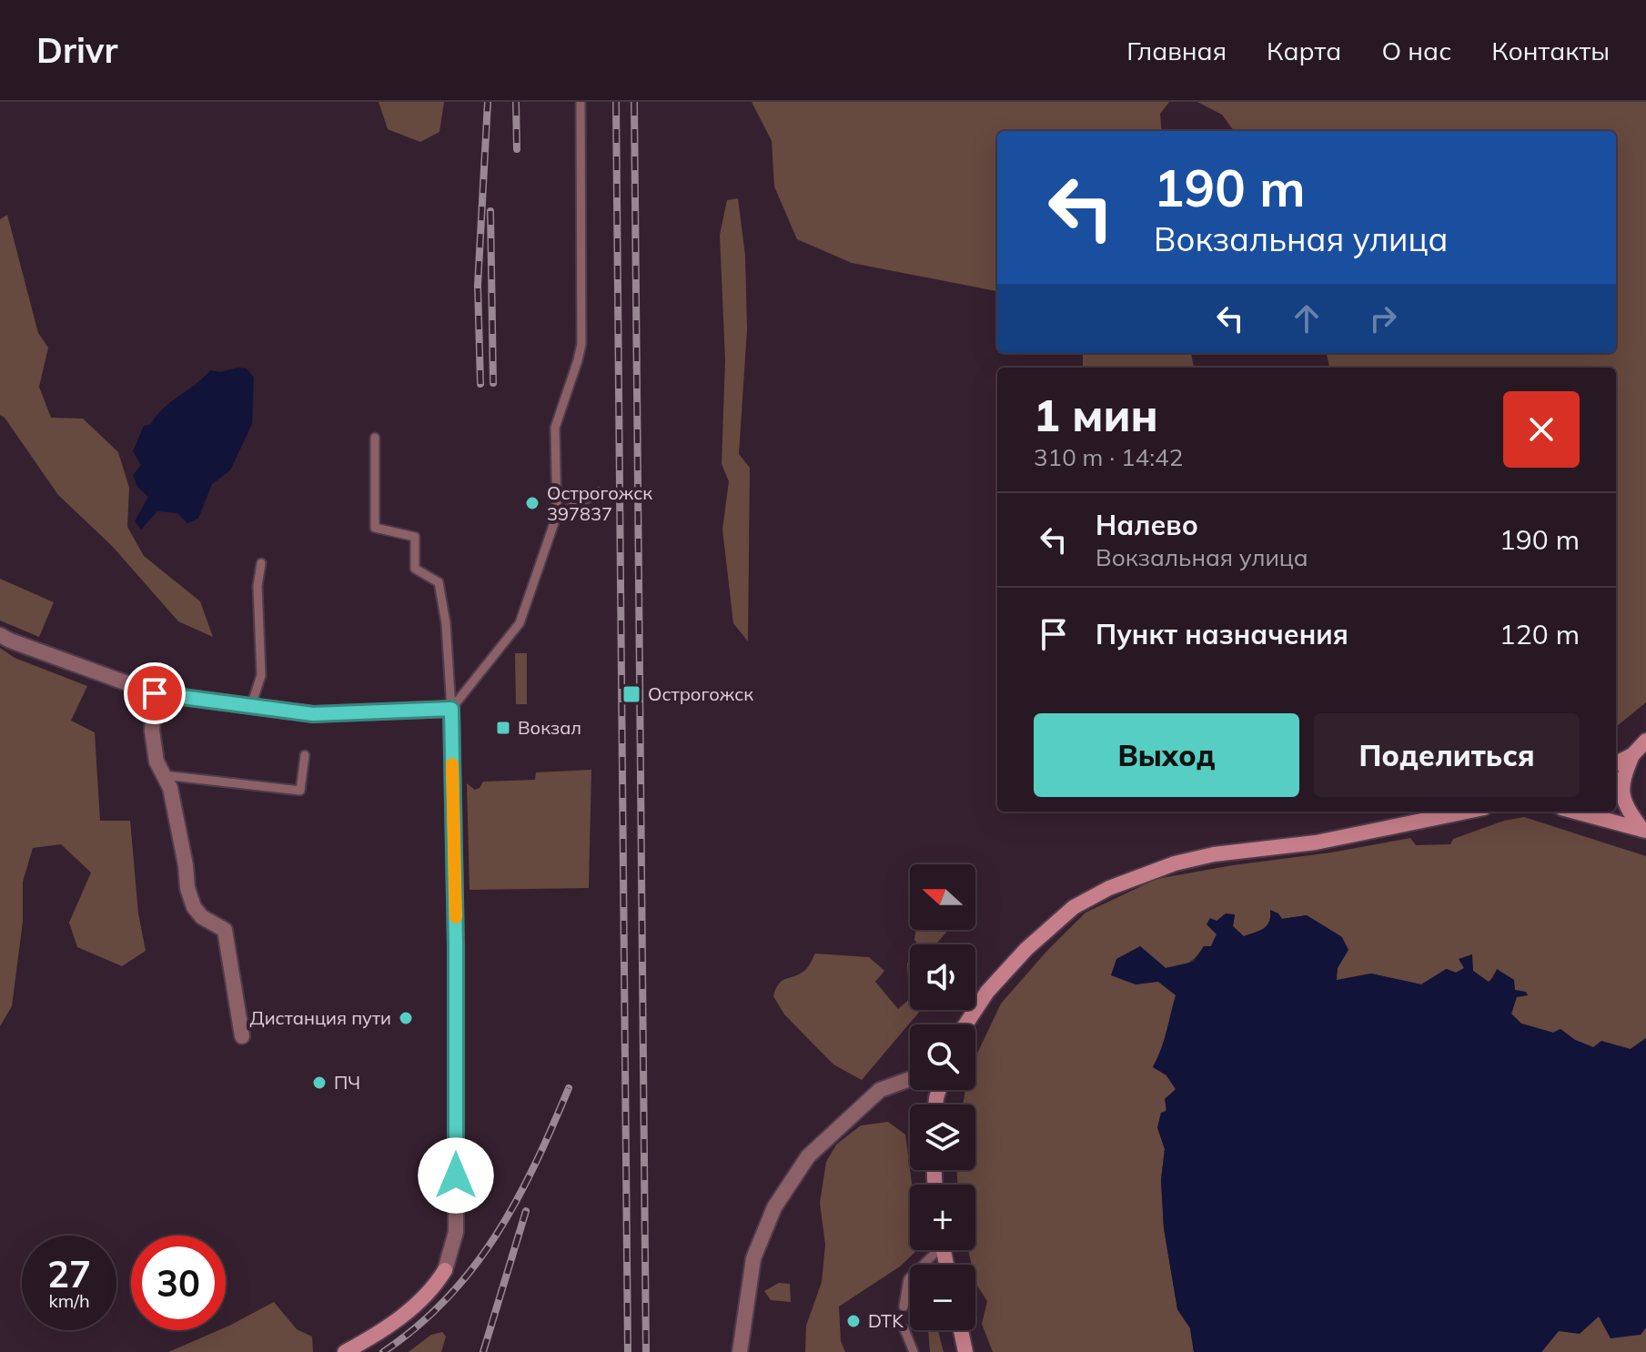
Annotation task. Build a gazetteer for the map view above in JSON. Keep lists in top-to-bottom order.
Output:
{
  "places": {
    "other": [
      "Острогожск 397837",
      "Дистанция пути",
      "ПЧ",
      "DTK"
    ],
    "transit": ["Острогожск", "Вокзал"]
  },
  "north": "left",
  "page": {
    "header": "Drivr",
    "nav": [
      "Главная",
      "Карта",
      "О нас",
      "Контакты"
    ],
    "turn": ["190 m", "Вокзальная улица"],
    "heading": ["1 мин", "310 m · 14:42"],
    "list": [
      {
        "name": "Налево",
        "note": "Вокзальная улица",
        "value": "190 m"
      },
      {
        "name": "Пункт назначения",
        "value": "120 m"
      }
    ],
    "buttons": ["Выход", "Поделиться"],
    "map_buttons": ["+", "−"],
    "speed": "27 km/h",
    "limit": "30"
  }
}
